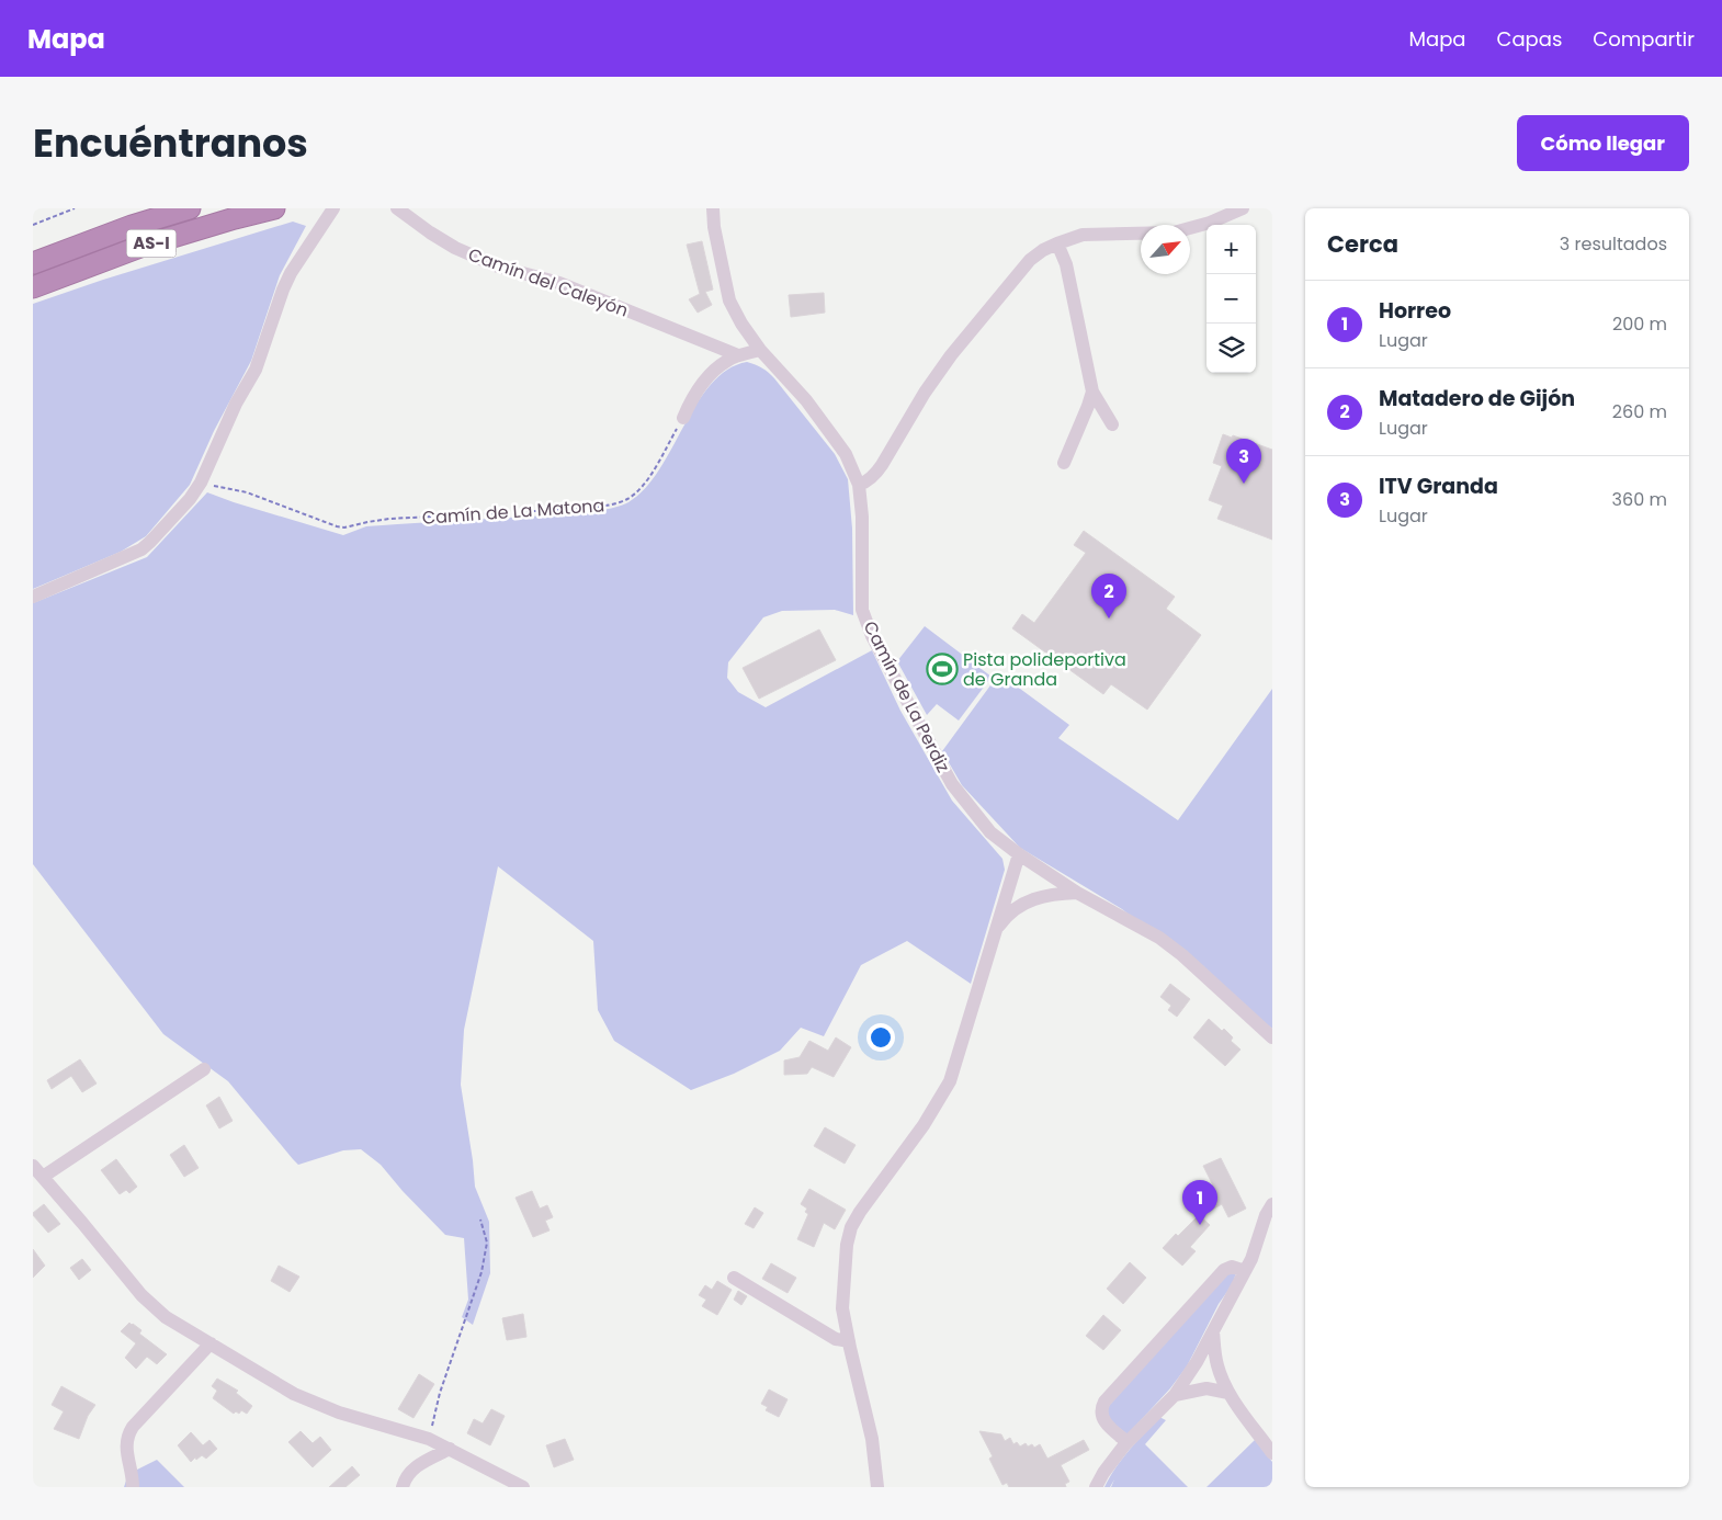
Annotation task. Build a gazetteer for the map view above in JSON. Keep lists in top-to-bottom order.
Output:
{
  "streets": {
    "highway": ["AS-I"],
    "street": ["Camín del Caleyón", "Camín de La Perdiz"],
    "path": ["Camín de La Matona"]
  },
  "places": {
    "sports": ["Pista polideportiva de Granda"]
  },
  "north": "top right",
  "page": {
    "header": "Mapa",
    "nav": ["Mapa", "Capas", "Compartir"],
    "title": "Encuéntranos",
    "buttons": "Cómo llegar",
    "heading": ["Cerca", "3 resultados"],
    "map_buttons": ["+", "−"],
    "list": [
      {
        "mark": "1",
        "name": "Horreo",
        "note": "Lugar",
        "value": "200 m"
      },
      {
        "mark": "2",
        "name": "Matadero de Gijón",
        "note": "Lugar",
        "value": "260 m"
      },
      {
        "mark": "3",
        "name": "ITV Granda",
        "note": "Lugar",
        "value": "360 m"
      }
    ],
    "pins": ["3", "2", "1"]
  }
}
